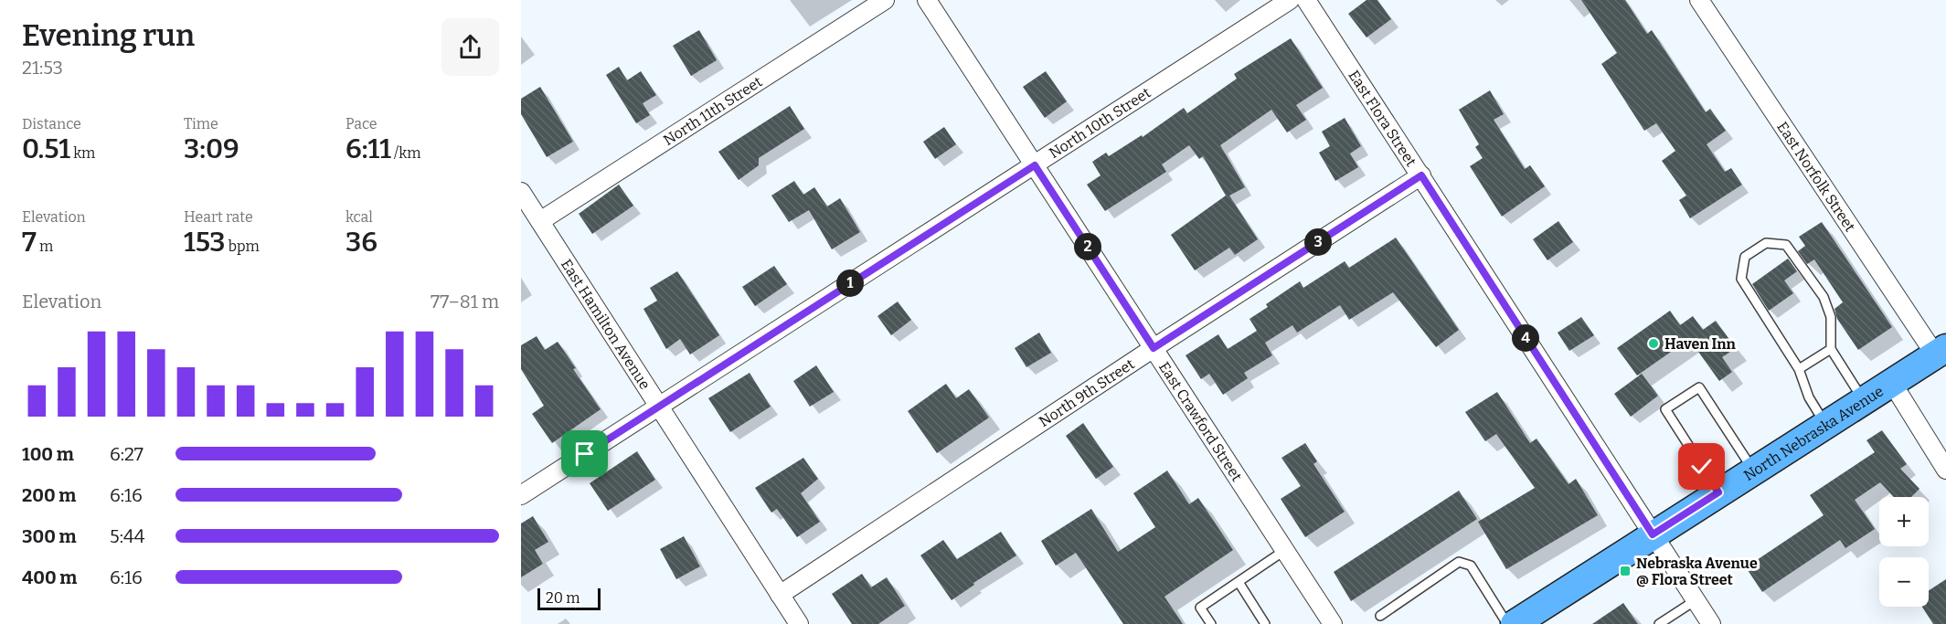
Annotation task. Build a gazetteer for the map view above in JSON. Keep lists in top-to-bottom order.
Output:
{
  "streets": {
    "main road": ["North Nebraska Avenue"],
    "street": [
      "North 11th Street",
      "East Flora Street",
      "North 10th Street",
      "East Norfolk Street",
      "East Hamilton Avenue",
      "North 9th Street",
      "East Crawford Street"
    ]
  },
  "crossings": [
    ["North 11th Street", "East Hamilton Avenue"],
    ["East Flora Street", "North 9th Street"],
    ["East Flora Street", "North Nebraska Avenue"],
    ["North 10th Street", "East Hamilton Avenue"],
    ["North 10th Street", "East Crawford Street"],
    ["East Norfolk Street", "North Nebraska Avenue"],
    ["East Hamilton Avenue", "North 9th Street"],
    ["North 9th Street", "East Crawford Street"]
  ],
  "places": {
    "other": ["Haven Inn"],
    "transit": ["Nebraska Avenue @ Flora Street"]
  },
  "scale_bar": "20 m",
  "page": {
    "heading": ["Evening run", "21:53"],
    "stats": [
      ["Distance", "0.51 km"],
      ["Time", "3:09"],
      ["Pace", "6:11 /km"],
      ["Elevation", "7 m"],
      ["Heart rate", "153 bpm"],
      ["kcal", "36"]
    ],
    "pins": [
      "3",
      "2",
      "1",
      "4"
    ],
    "chart": ["Elevation", "77–81 m"],
    "list": [
      {
        "name": "100 m",
        "note": "6:27"
      },
      {
        "name": "200 m",
        "note": "6:16"
      },
      {
        "name": "300 m",
        "note": "5:44"
      },
      {
        "name": "400 m",
        "note": "6:16"
      }
    ],
    "map_buttons": ["+", "−"],
    "scale": "20 m"
  }
}
